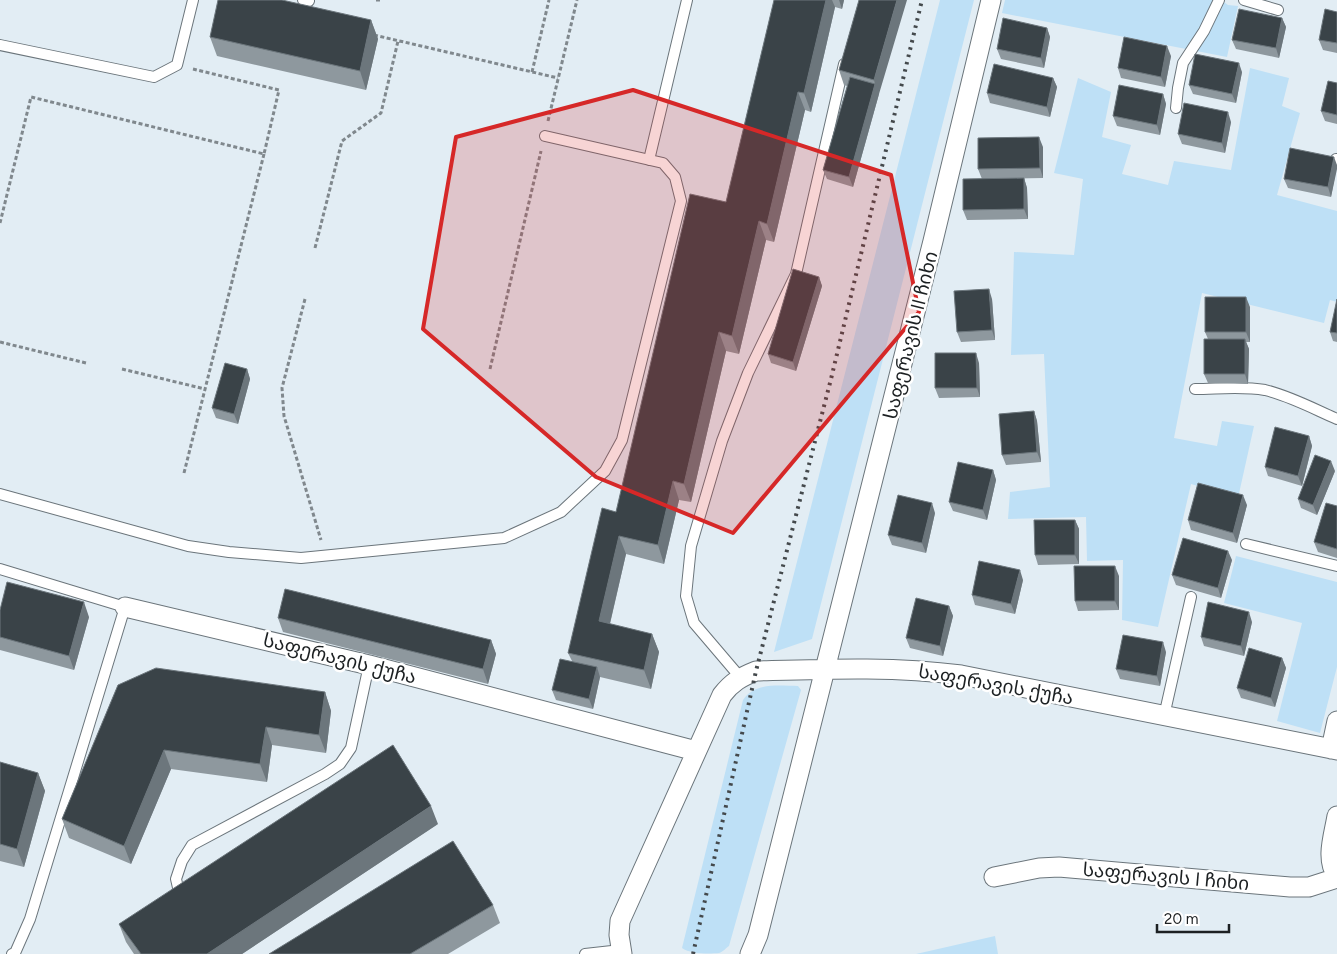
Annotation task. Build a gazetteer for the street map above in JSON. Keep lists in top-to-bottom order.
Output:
{
  "streets": {
    "street": ["საფერავის II ჩიხი", "საფერავის ქუჩა", "საფერავის I ჩიხი"]
  },
  "crossings": [
    ["საფერავის II ჩიხი", "საფერავის ქუჩა"]
  ],
  "scale_bar": "20 m"
}
